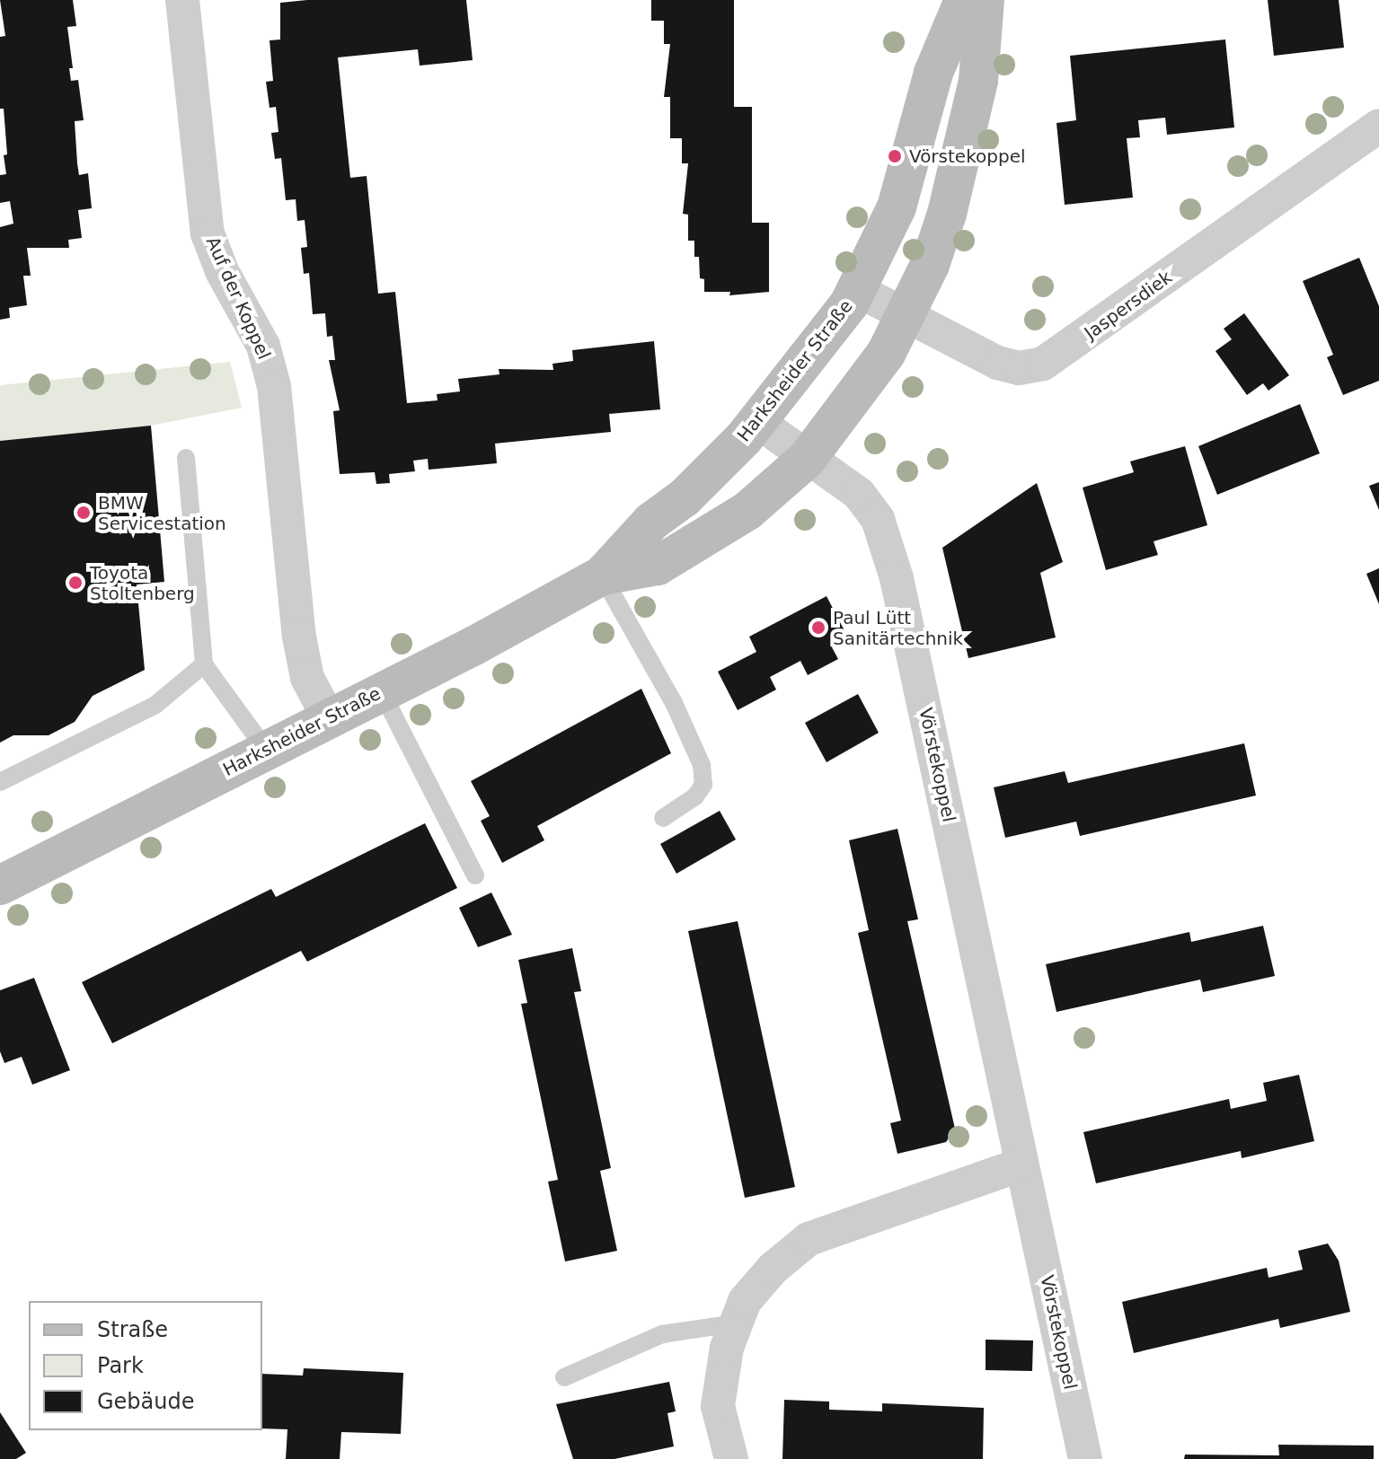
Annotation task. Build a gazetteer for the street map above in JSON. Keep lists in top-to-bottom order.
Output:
{
  "streets": {
    "main road": ["Harksheider Straße"],
    "street": ["Auf der Koppel", "Jaspersdiek", "Vörstekoppel"]
  },
  "crossings": [
    ["Auf der Koppel", "Harksheider Straße"],
    ["Jaspersdiek", "Harksheider Straße"],
    ["Harksheider Straße", "Vörstekoppel"]
  ],
  "places": [
    "Vörstekoppel",
    "BMW Servicestation",
    "Toyota Stoltenberg",
    "Paul Lütt Sanitärtechnik"
  ],
  "legend": ["Straße", "Park", "Gebäude"]
}
